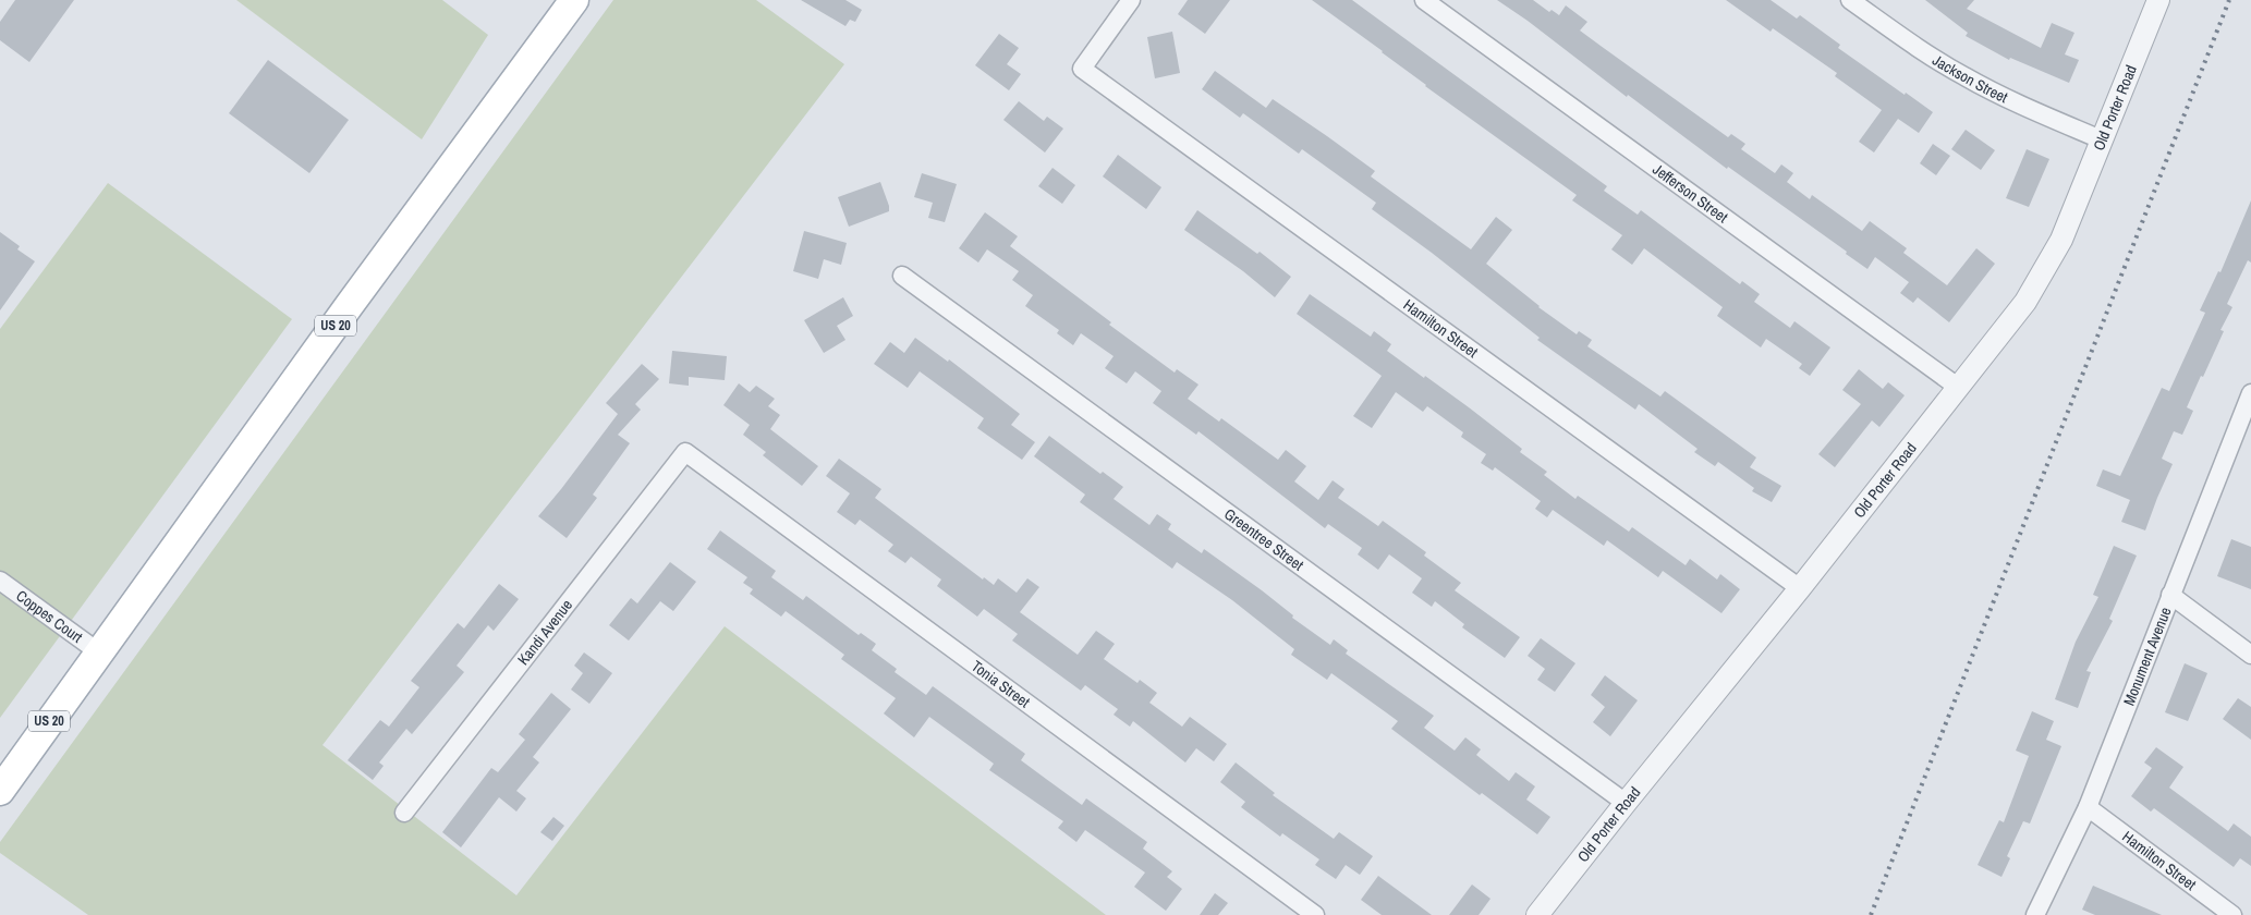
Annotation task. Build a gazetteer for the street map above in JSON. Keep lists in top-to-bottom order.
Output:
{
  "streets": {
    "main road": ["US 20"],
    "street": [
      "Jackson Street",
      "Old Porter Road",
      "Jefferson Street",
      "Hamilton Street",
      "Greentree Street",
      "Coppes Court",
      "Kandi Avenue",
      "Monument Avenue",
      "Tonia Street"
    ]
  },
  "crossings": [
    ["Jackson Street", "Old Porter Road"],
    ["Old Porter Road", "Jefferson Street"],
    ["Old Porter Road", "Hamilton Street"],
    ["Old Porter Road", "Greentree Street"],
    ["US 20", "Coppes Court"],
    ["Hamilton Street", "Monument Avenue"],
    ["Kandi Avenue", "Tonia Street"]
  ]
}
